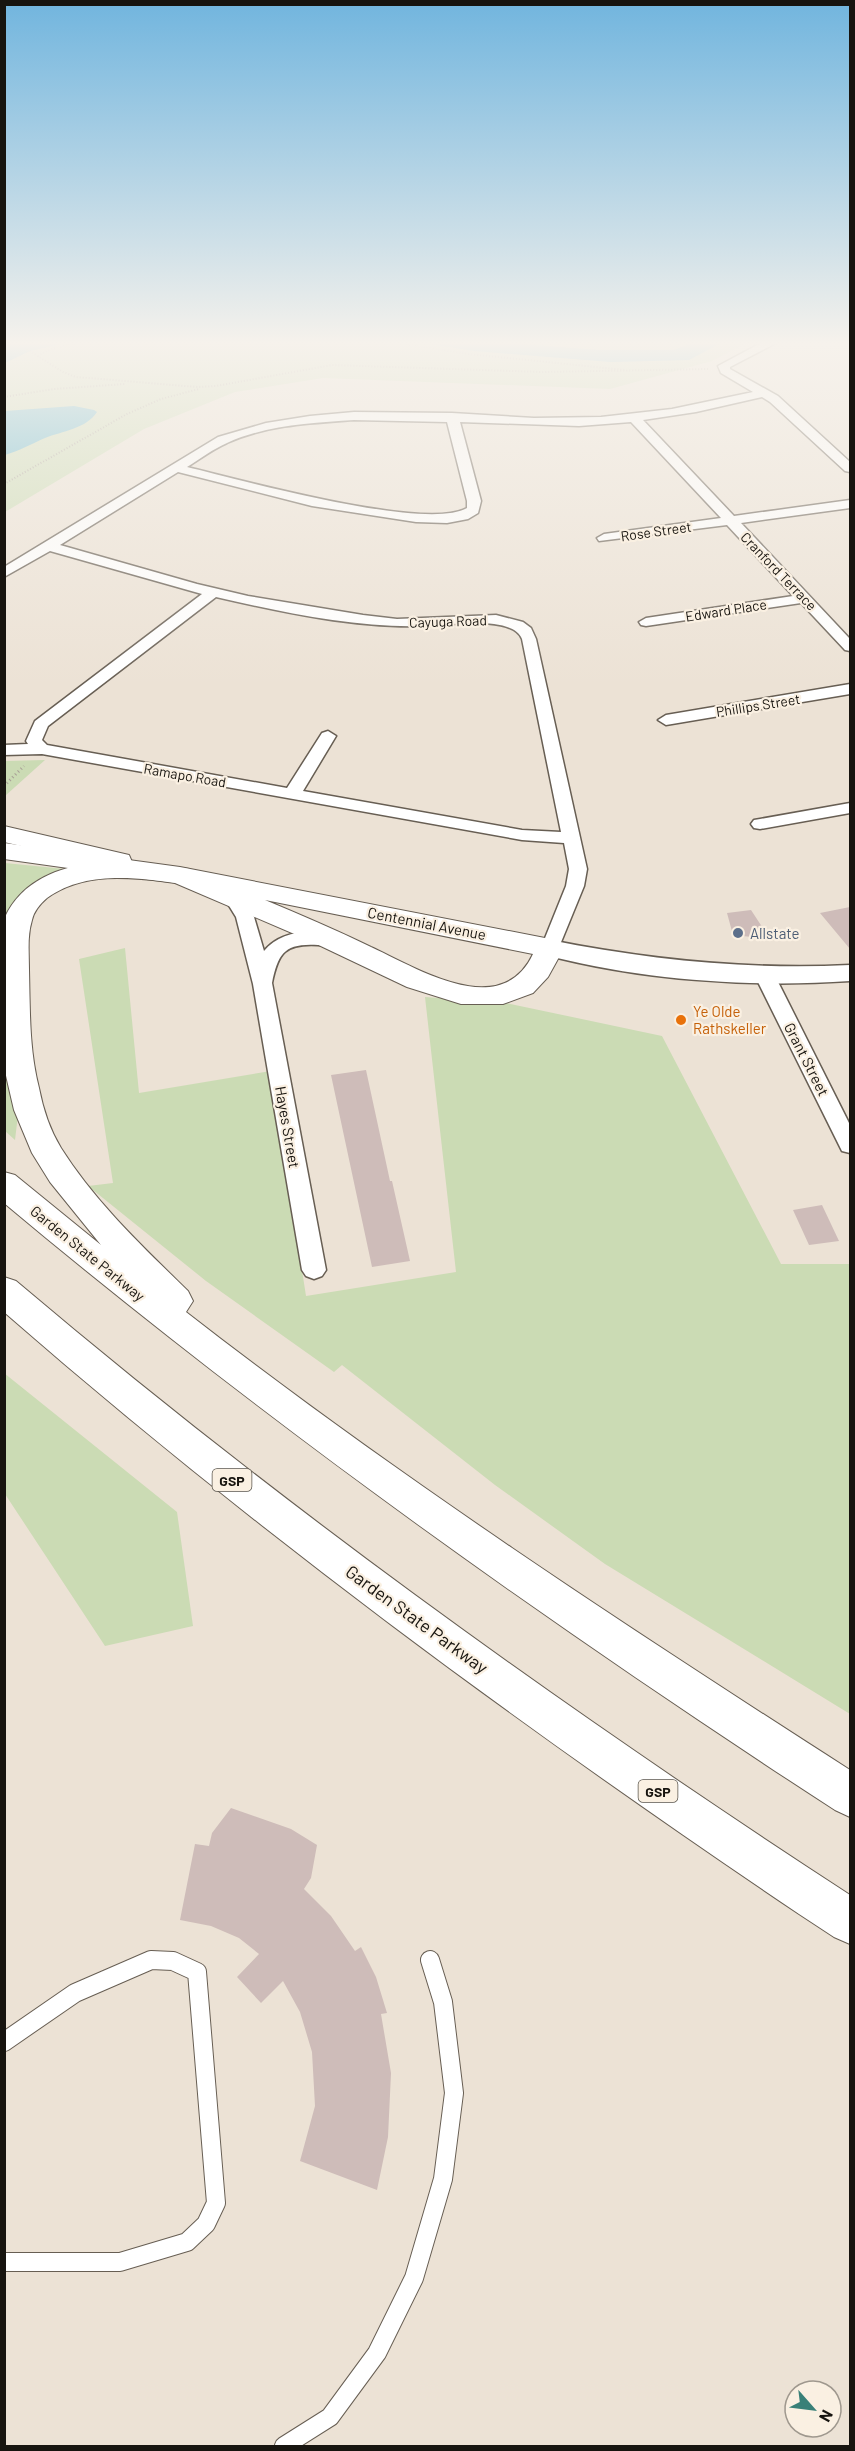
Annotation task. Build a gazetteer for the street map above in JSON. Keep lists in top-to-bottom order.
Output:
{
  "streets": {
    "main road": ["Centennial Avenue", "Garden State Parkway", "GSP"],
    "street": [
      "Rose Street",
      "Cranford Terrace",
      "Edward Place",
      "Cayuga Road",
      "Phillips Street",
      "Ramapo Road",
      "Grant Street",
      "Hayes Street"
    ]
  },
  "crossings": [
    ["Rose Street", "Cranford Terrace"],
    ["Cranford Terrace", "Edward Place"],
    ["Cayuga Road", "Ramapo Road"],
    ["Cayuga Road", "Centennial Avenue"],
    ["Centennial Avenue", "Grant Street"]
  ],
  "places": ["Allstate", "Ye Olde Rathskeller"],
  "north": "bottom right"
}
